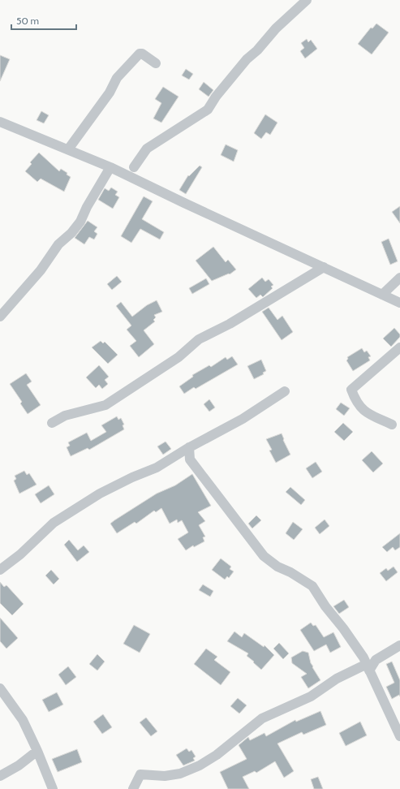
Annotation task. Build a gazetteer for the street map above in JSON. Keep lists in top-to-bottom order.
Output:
{
  "scale_bar": "50 m"
}
